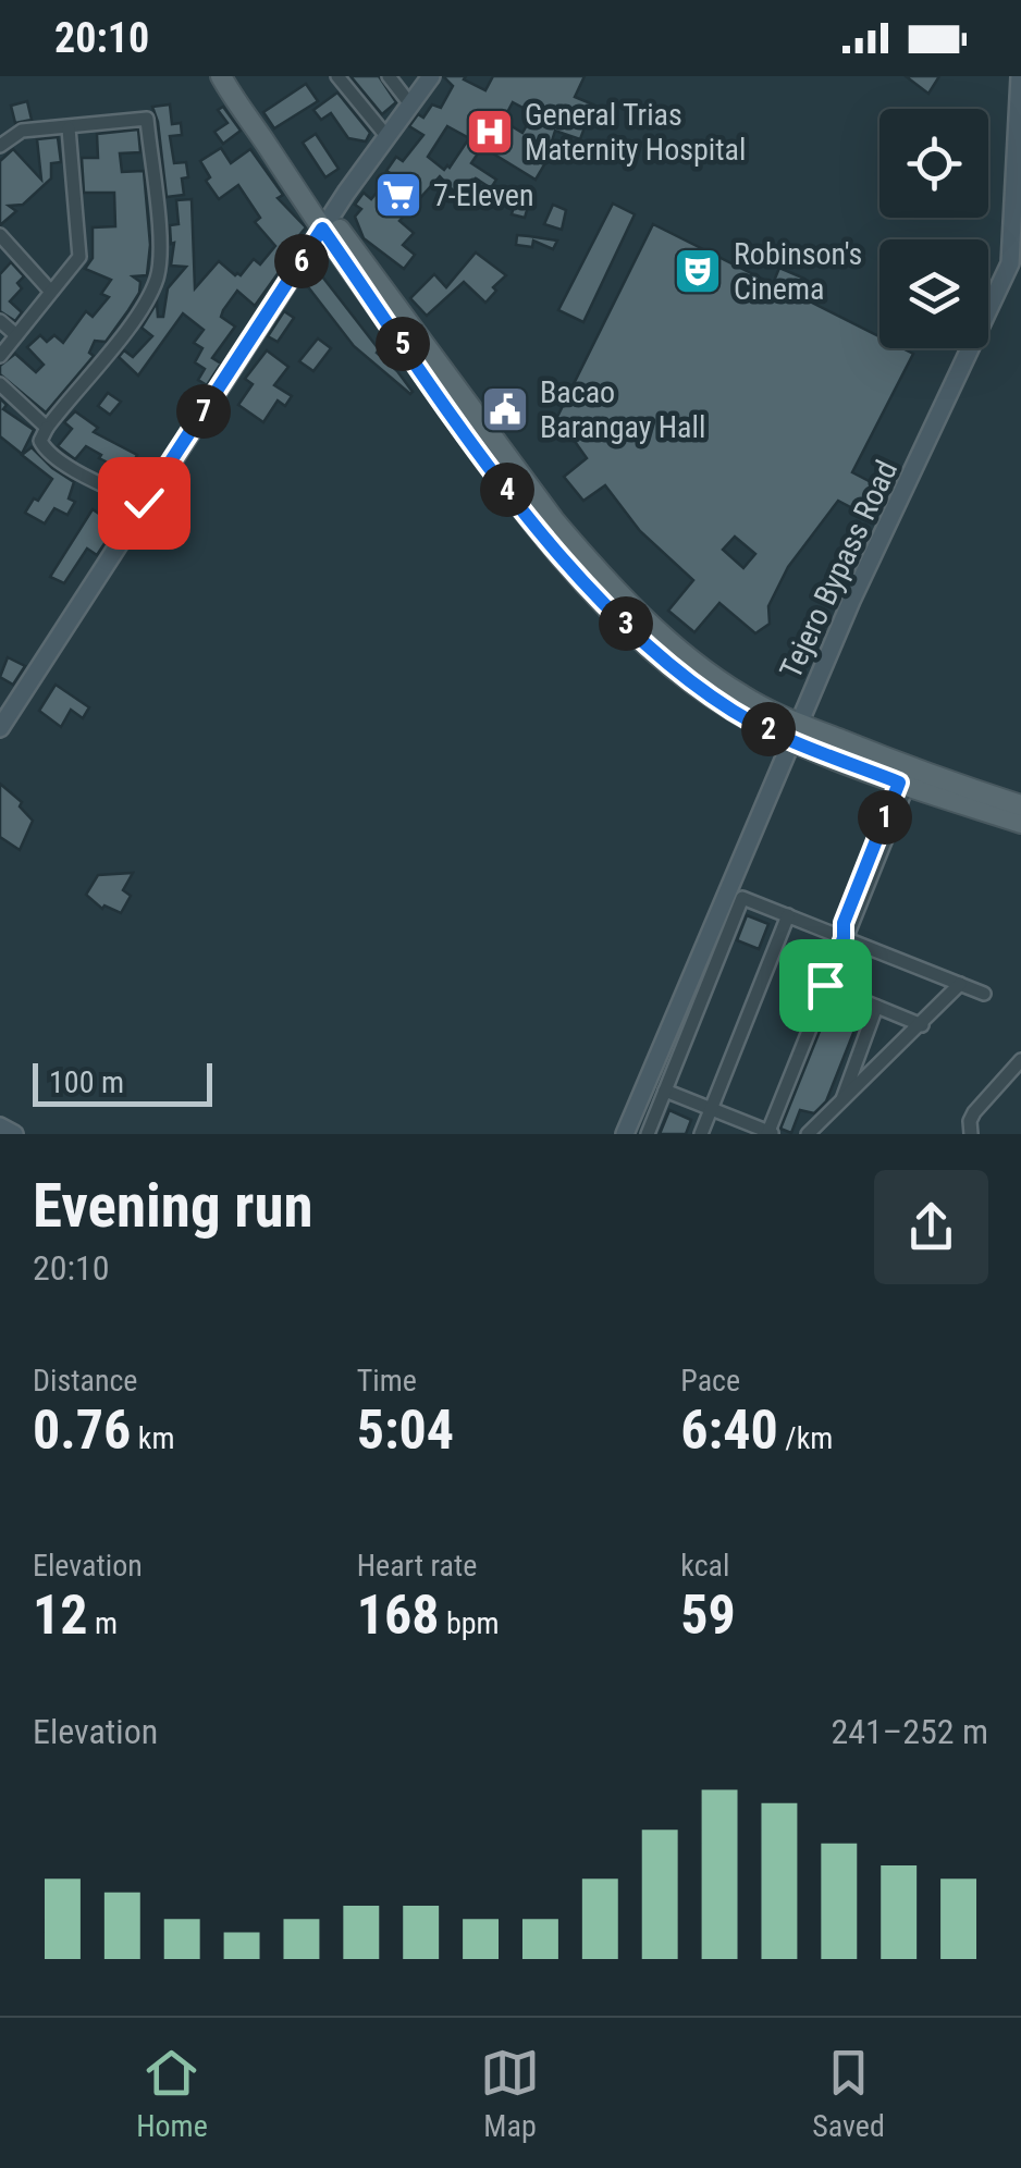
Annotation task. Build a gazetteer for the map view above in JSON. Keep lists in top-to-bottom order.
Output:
{
  "streets": {
    "street": ["Tejero Bypass Road"]
  },
  "places": {
    "hospital": ["General Trias Maternity Hospital"],
    "supermarket": ["7-Eleven"],
    "theatre": ["Robinson's Cinema"],
    "public building": ["Bacao Barangay Hall"]
  },
  "scale_bar": "100 m",
  "page": {
    "status": "20:10",
    "pins": [
      "6",
      "5",
      "7",
      "4",
      "3",
      "2",
      "1"
    ],
    "scale": "100 m",
    "heading": ["Evening run", "20:10"],
    "stats": [
      ["Distance", "0.76 km"],
      ["Time", "5:04"],
      ["Pace", "6:40 /km"],
      ["Elevation", "12 m"],
      ["Heart rate", "168 bpm"],
      ["kcal", "59"]
    ],
    "chart": ["Elevation", "241–252 m"],
    "tabs": ["Home", "Map", "Saved"]
  }
}
